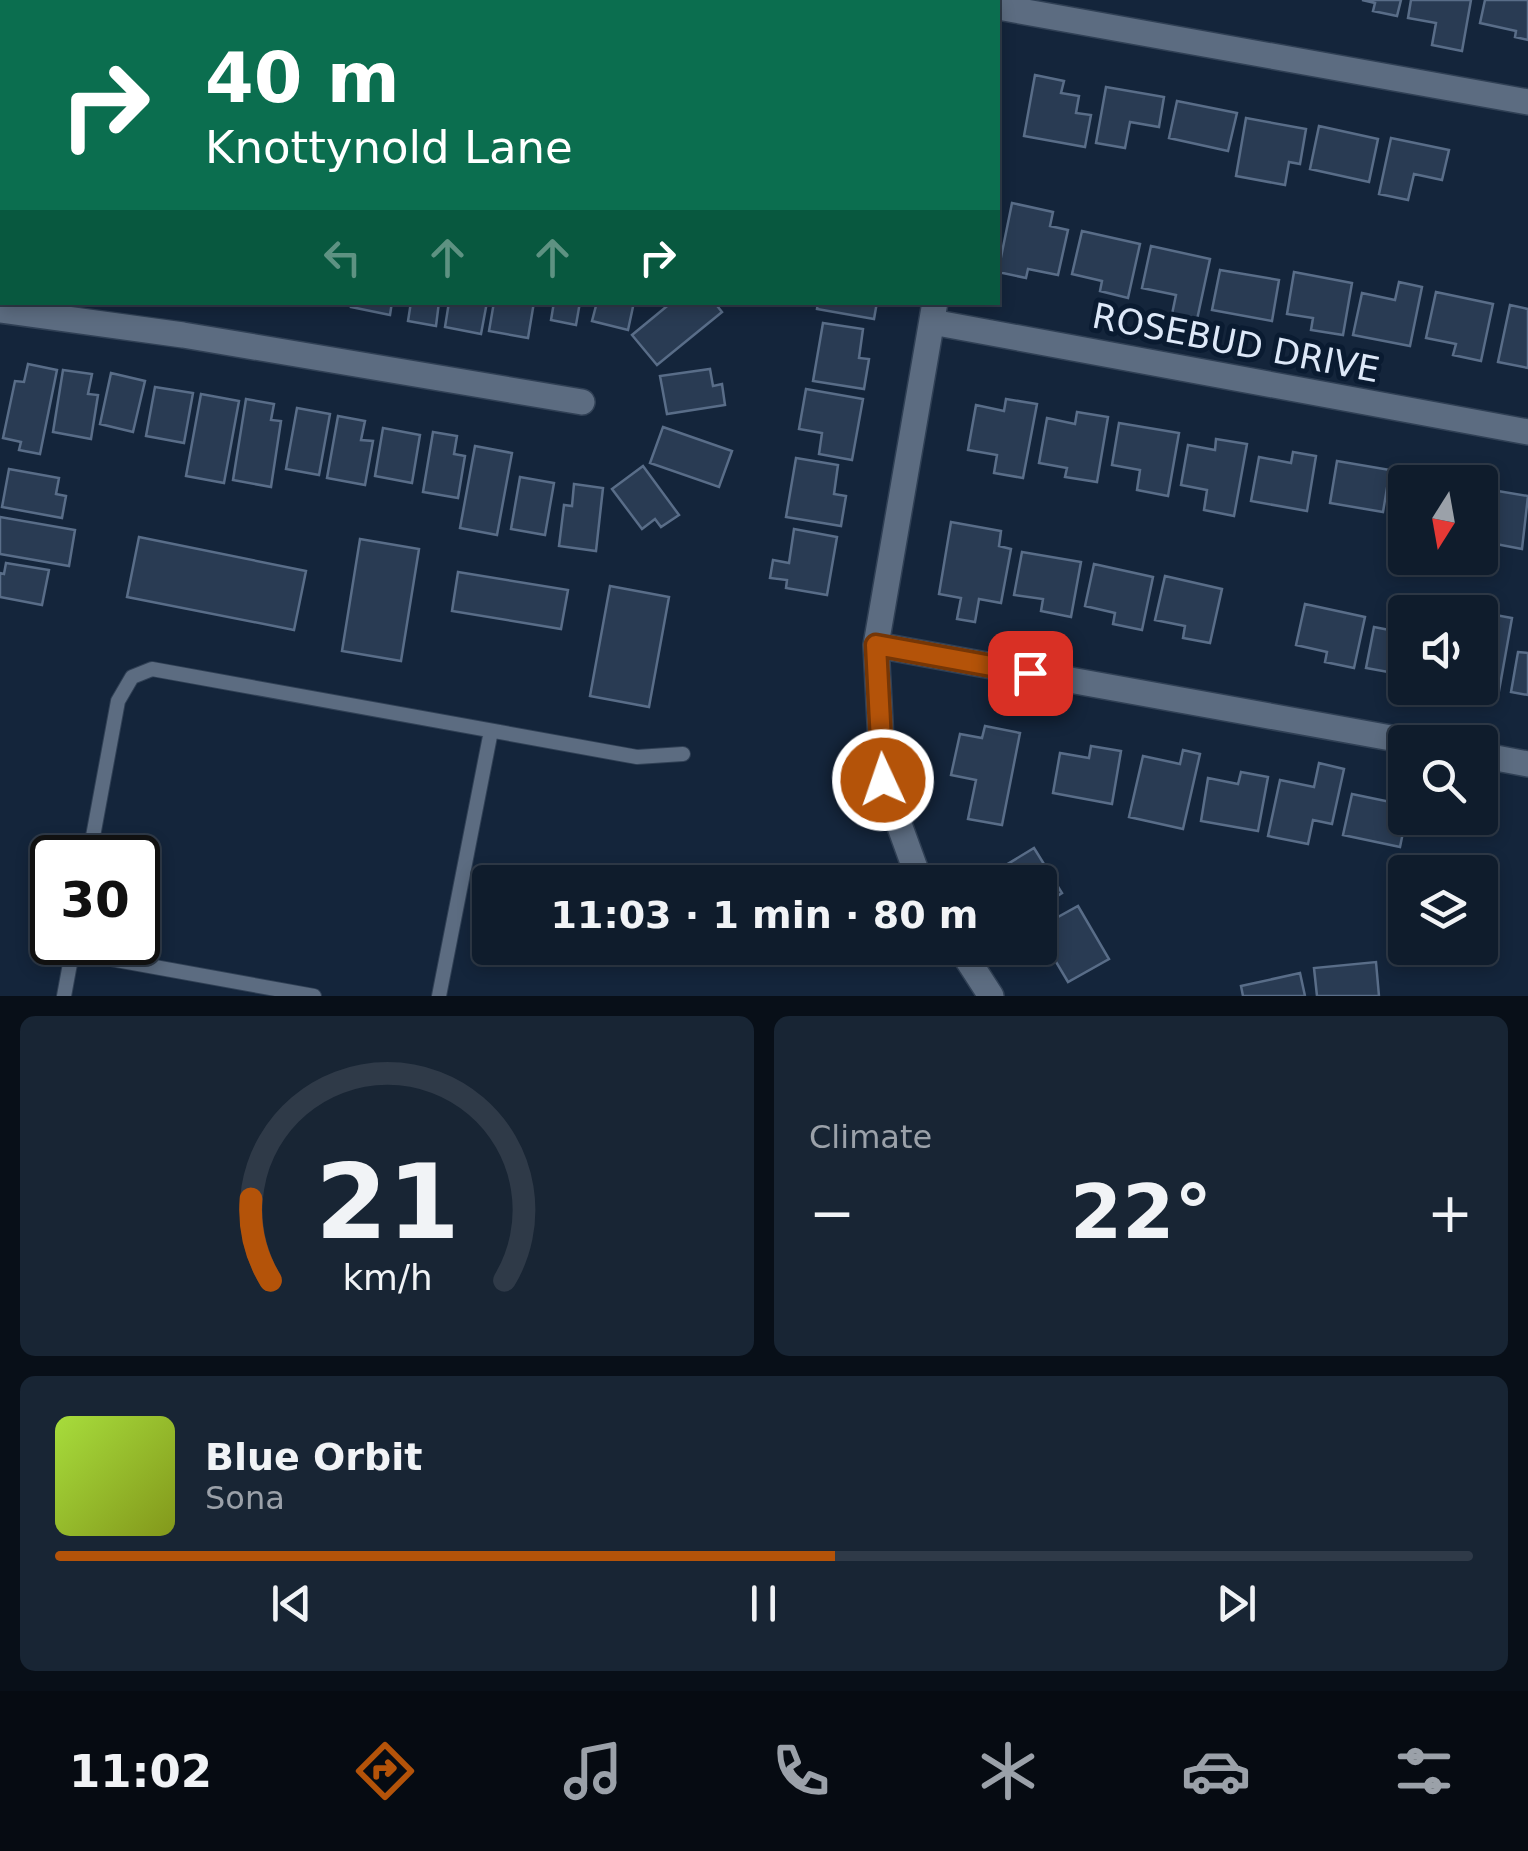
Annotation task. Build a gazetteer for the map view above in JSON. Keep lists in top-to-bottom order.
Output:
{
  "streets": {
    "street": ["ROSEBUD DRIVE"]
  },
  "north": "bottom",
  "page": {
    "turn": ["40 m", "Knottynold Lane"],
    "limit": "30",
    "trip": "11:03 · 1 min · 80 m",
    "tile": "Climate",
    "heat": ["−", "22°", "+"],
    "song": ["Blue Orbit", "Sona"],
    "tabs": "11:02",
    "gauge": ["21", "km/h"]
  }
}
